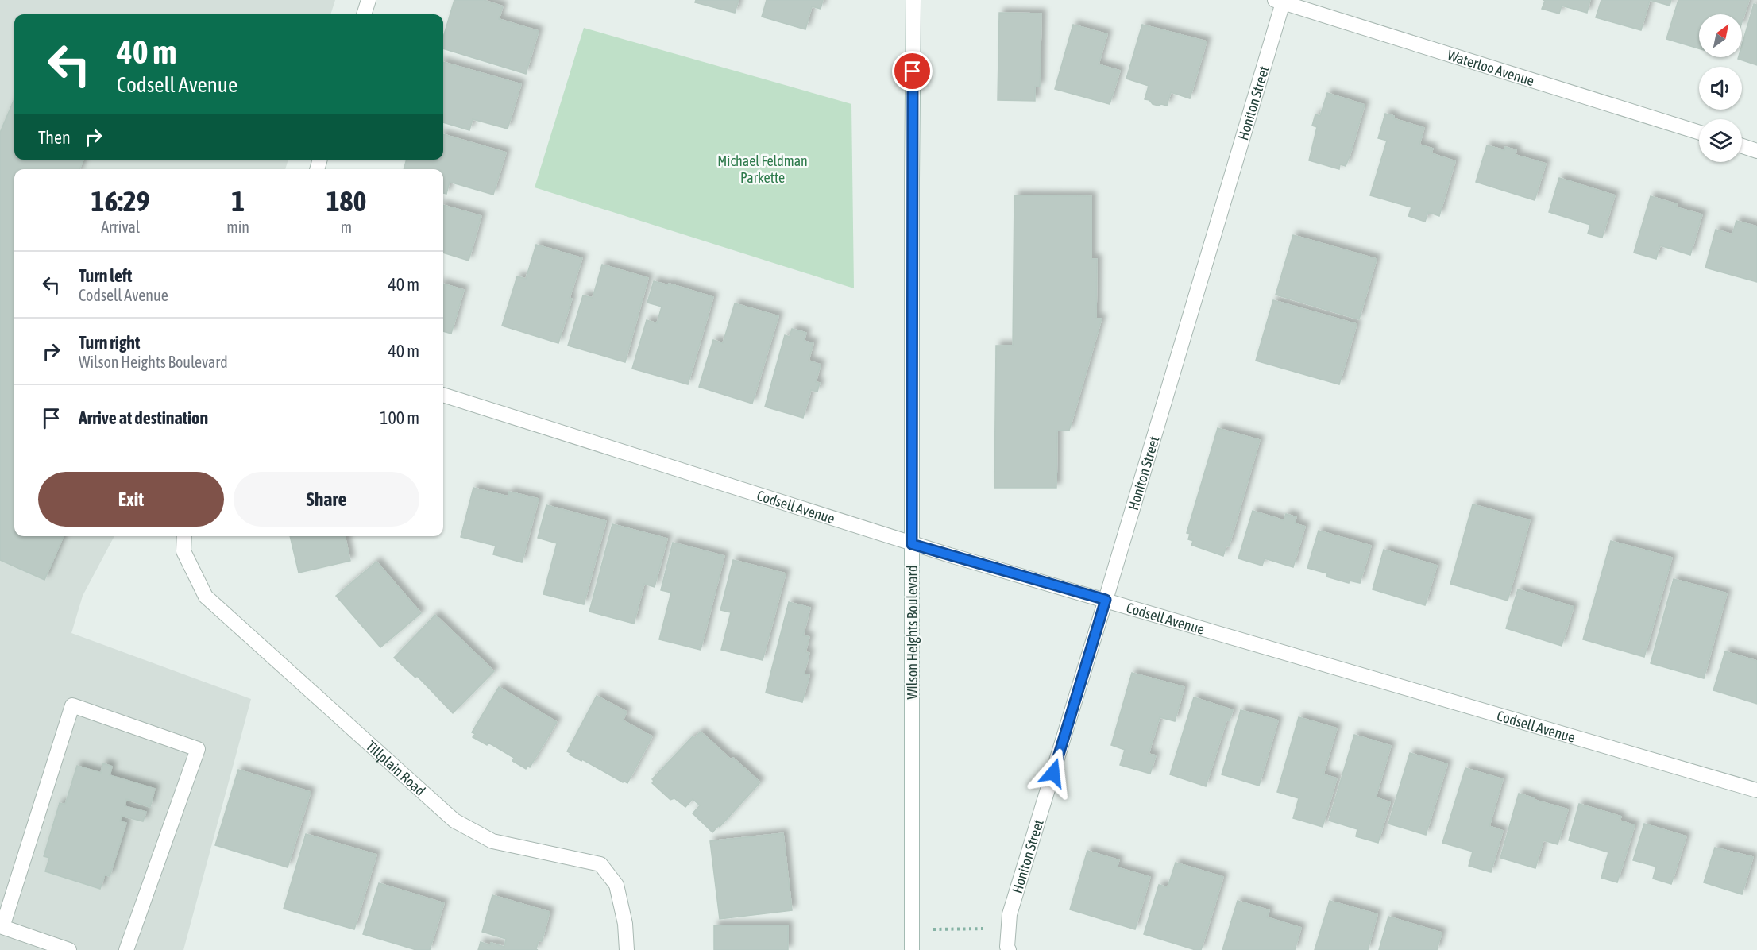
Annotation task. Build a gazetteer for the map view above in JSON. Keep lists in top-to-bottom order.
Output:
{
  "streets": {
    "street": [
      "Waterloo Avenue",
      "Honiton Street",
      "Codsell Avenue",
      "Wilson Heights Boulevard",
      "Tillplain Road"
    ]
  },
  "crossings": [
    ["Waterloo Avenue", "Honiton Street"],
    ["Honiton Street", "Codsell Avenue"],
    ["Codsell Avenue", "Wilson Heights Boulevard"]
  ],
  "parks": ["Michael Feldman Parkette"],
  "north": "top right",
  "page": {
    "turn": ["40 m", "Codsell Avenue"],
    "then": "Then",
    "eta": [
      "16:29",
      "Arrival",
      "1",
      "min",
      "180",
      "m"
    ],
    "list": [
      {
        "name": "Turn left",
        "note": "Codsell Avenue",
        "value": "40 m"
      },
      {
        "name": "Turn right",
        "note": "Wilson Heights Boulevard",
        "value": "40 m"
      },
      {
        "name": "Arrive at destination",
        "value": "100 m"
      }
    ],
    "buttons": ["Exit", "Share"]
  }
}
